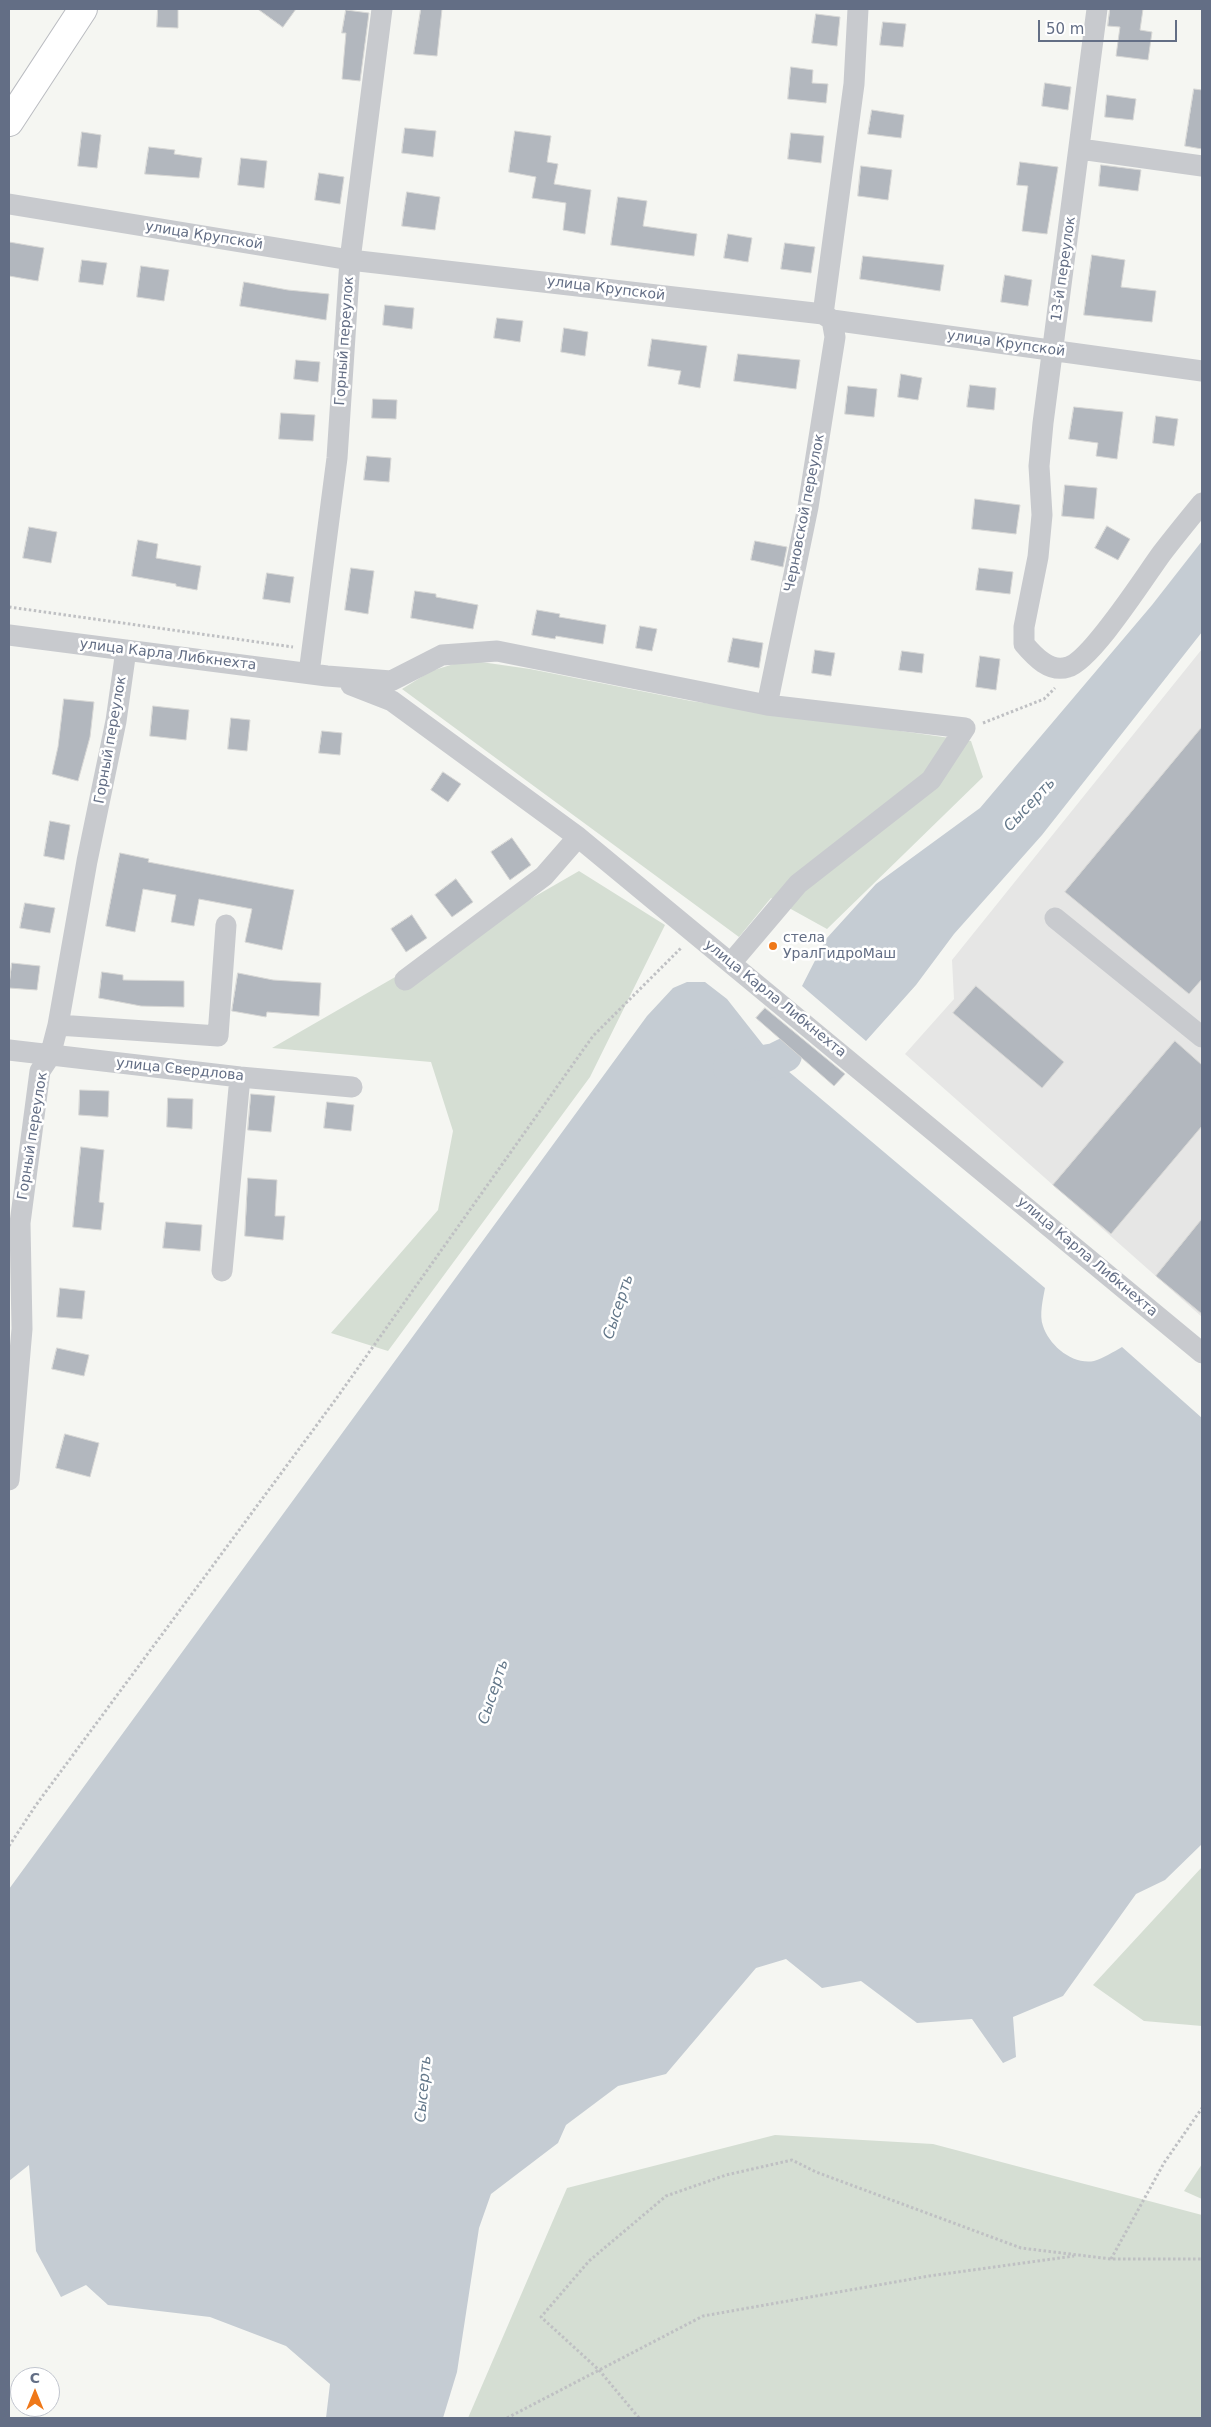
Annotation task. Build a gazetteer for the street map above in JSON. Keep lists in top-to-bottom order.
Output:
{
  "streets": {
    "street": [
      "улица Крупской",
      "13-й переулок",
      "Горный переулок",
      "Черновской переулок",
      "улица Карла Либкнехта",
      "улица Свердлова"
    ]
  },
  "crossings": [
    ["улица Крупской", "13-й переулок"],
    ["улица Крупской", "Горный переулок"],
    ["улица Крупской", "Черновской переулок"],
    ["Горный переулок", "улица Карла Либкнехта"],
    ["Горный переулок", "улица Свердлова"],
    ["Черновской переулок", "улица Карла Либкнехта"]
  ],
  "water": ["Сысерть"],
  "places": ["стела УралГидроМаш"],
  "scale_bar": "50 m",
  "north": "top"
}
